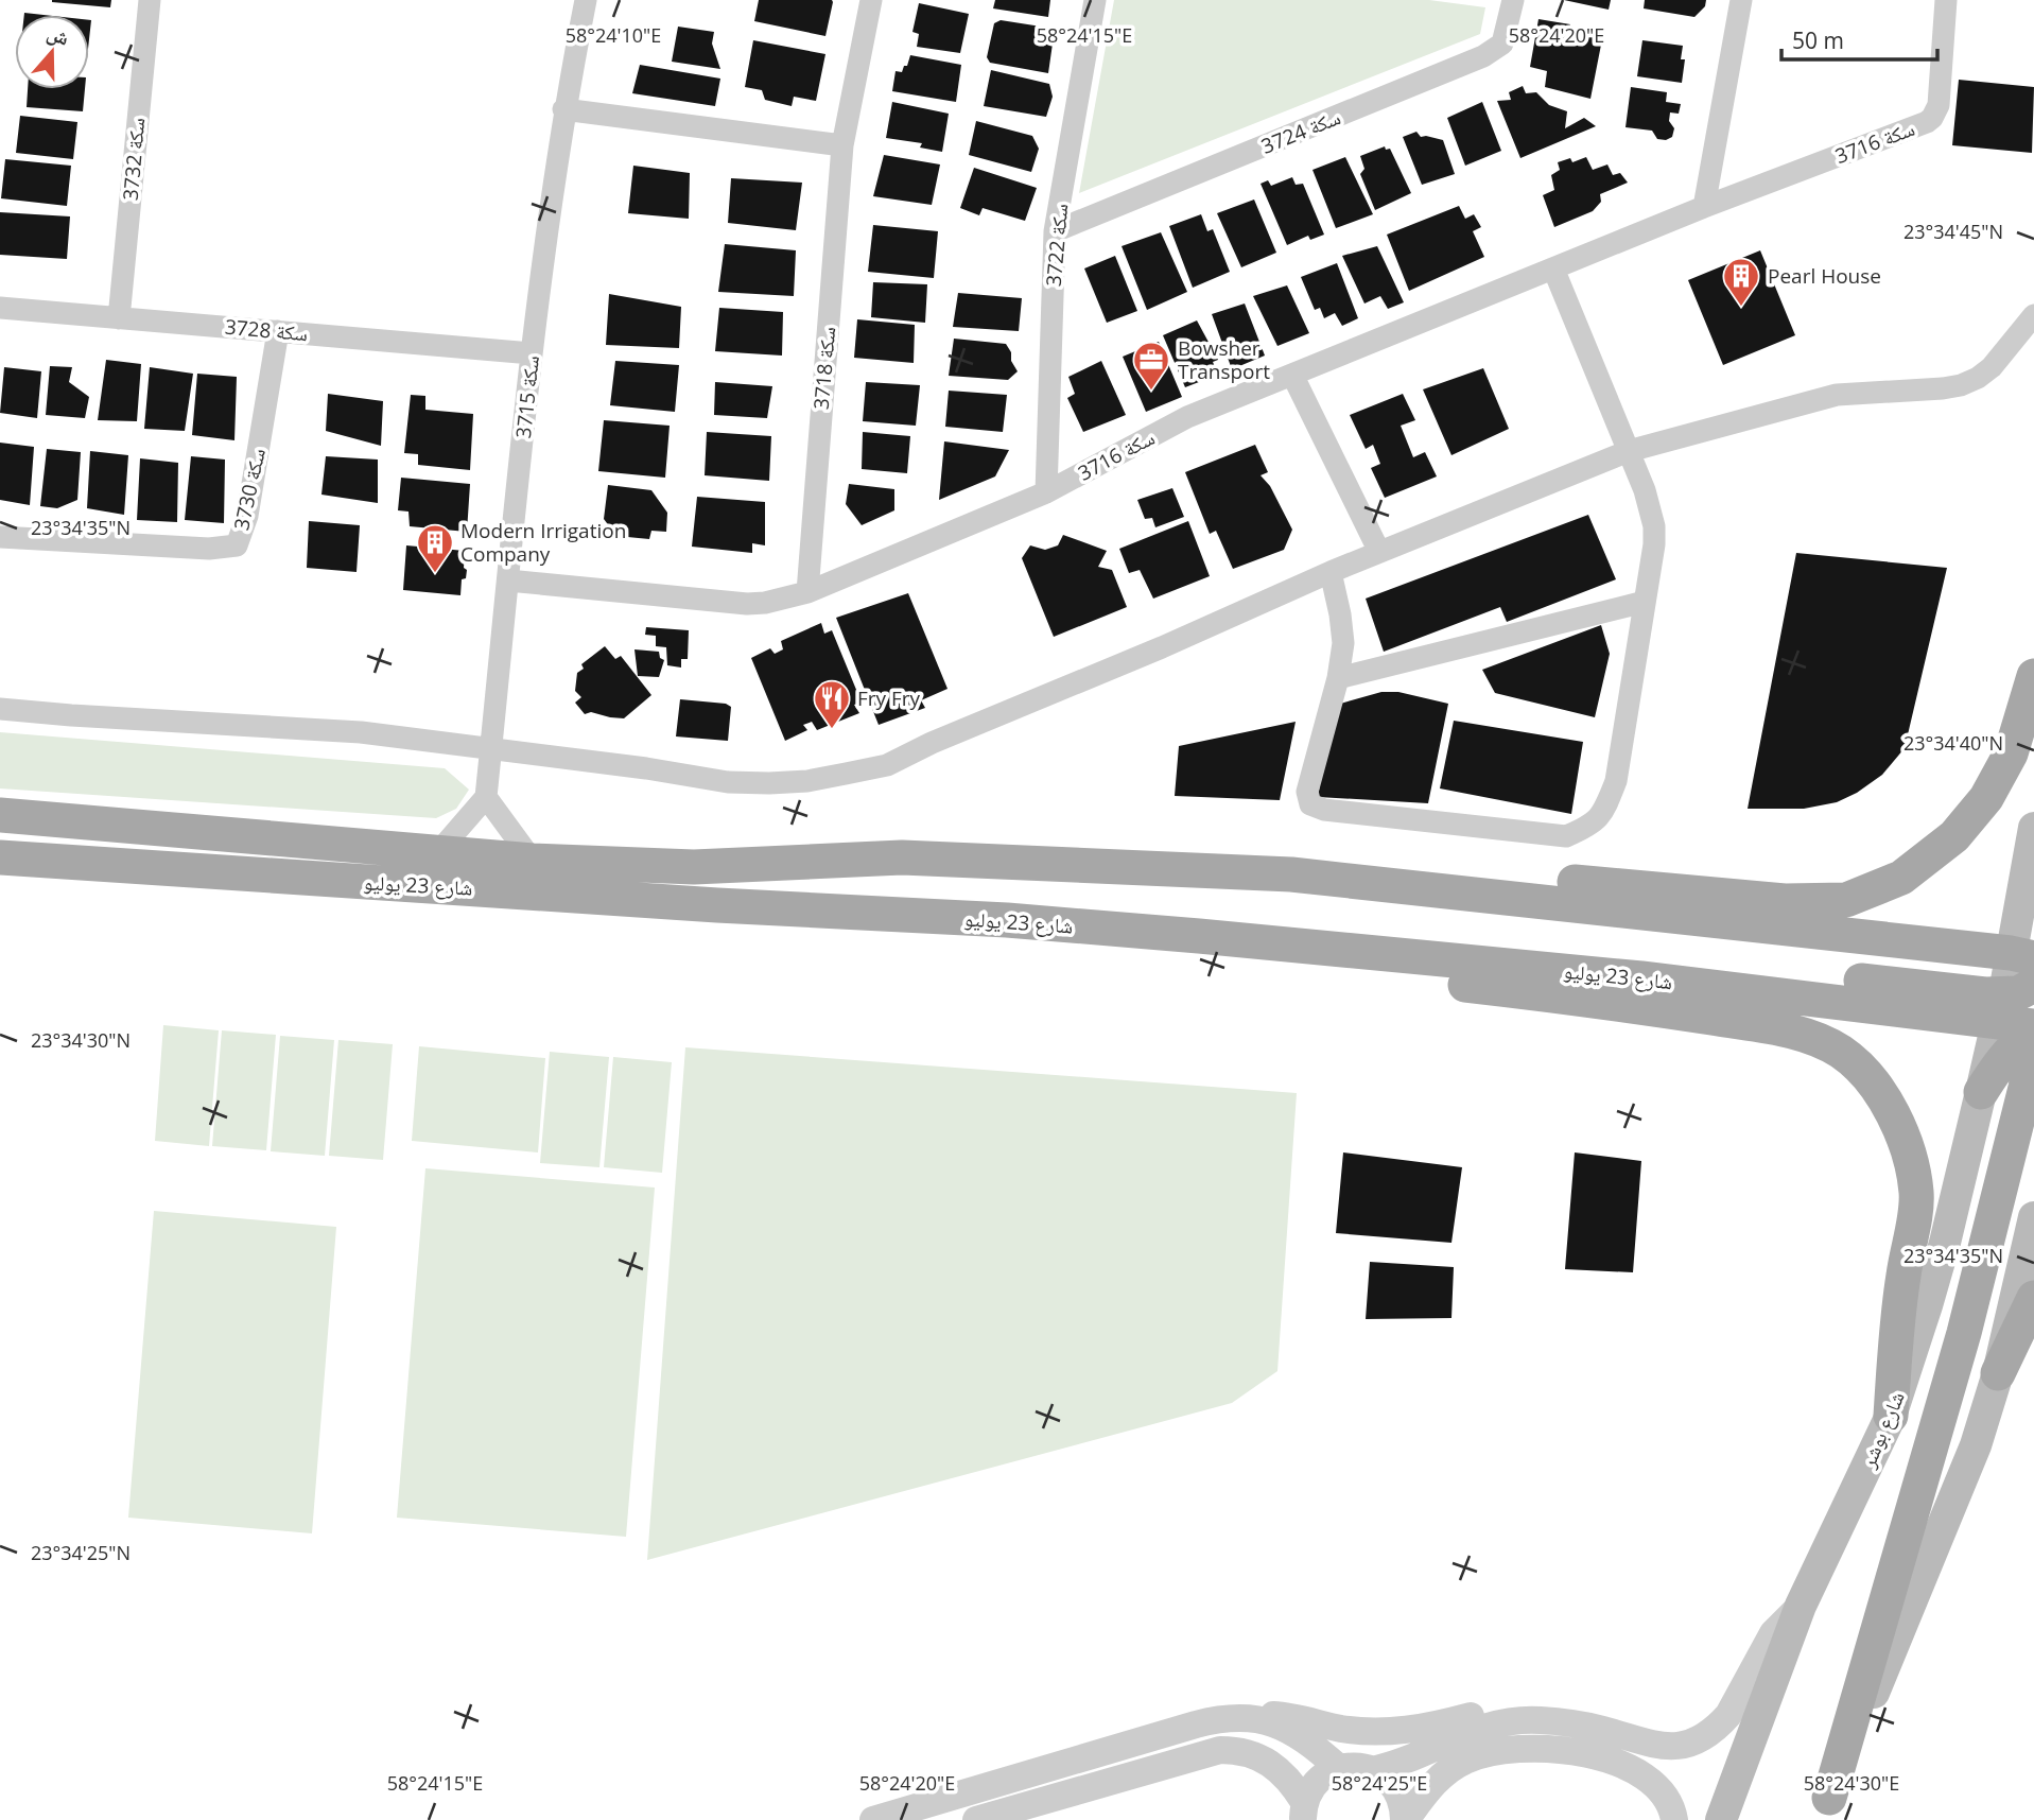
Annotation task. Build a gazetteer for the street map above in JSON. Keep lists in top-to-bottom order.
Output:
{
  "streets": {
    "main road": ["شارع 23 يوليو", "شارع بوشر"],
    "street": [
      "سكة 3724",
      "سكة 3716",
      "سكة 3732",
      "سكة 3722",
      "سكة 3728",
      "سكة 3718",
      "سكة 3715",
      "سكة 3730"
    ]
  },
  "crossings": [
    ["سكة 3724", "سكة 3722"],
    ["سكة 3716", "سكة 3722"],
    ["سكة 3716", "سكة 3718"],
    ["سكة 3716", "سكة 3715"],
    ["سكة 3732", "سكة 3728"],
    ["سكة 3728", "سكة 3715"],
    ["سكة 3728", "سكة 3730"],
    ["شارع 23 يوليو", "شارع بوشر"]
  ],
  "places": {
    "building": ["Pearl House", "Modern Irrigation Company"],
    "office": ["Bowsher Transport"],
    "restaurant": ["Fry Fry"]
  },
  "scale_bar": "50 m",
  "north": "top",
  "coordinates": [
    "58°24'15\"E",
    "58°24'20\"E",
    "58°24'10\"E",
    "23°34'45\"N",
    "23°34'35\"N",
    "23°34'40\"N",
    "23°34'30\"N",
    "23°34'25\"N",
    "58°24'25\"E",
    "58°24'30\"E"
  ]
}
